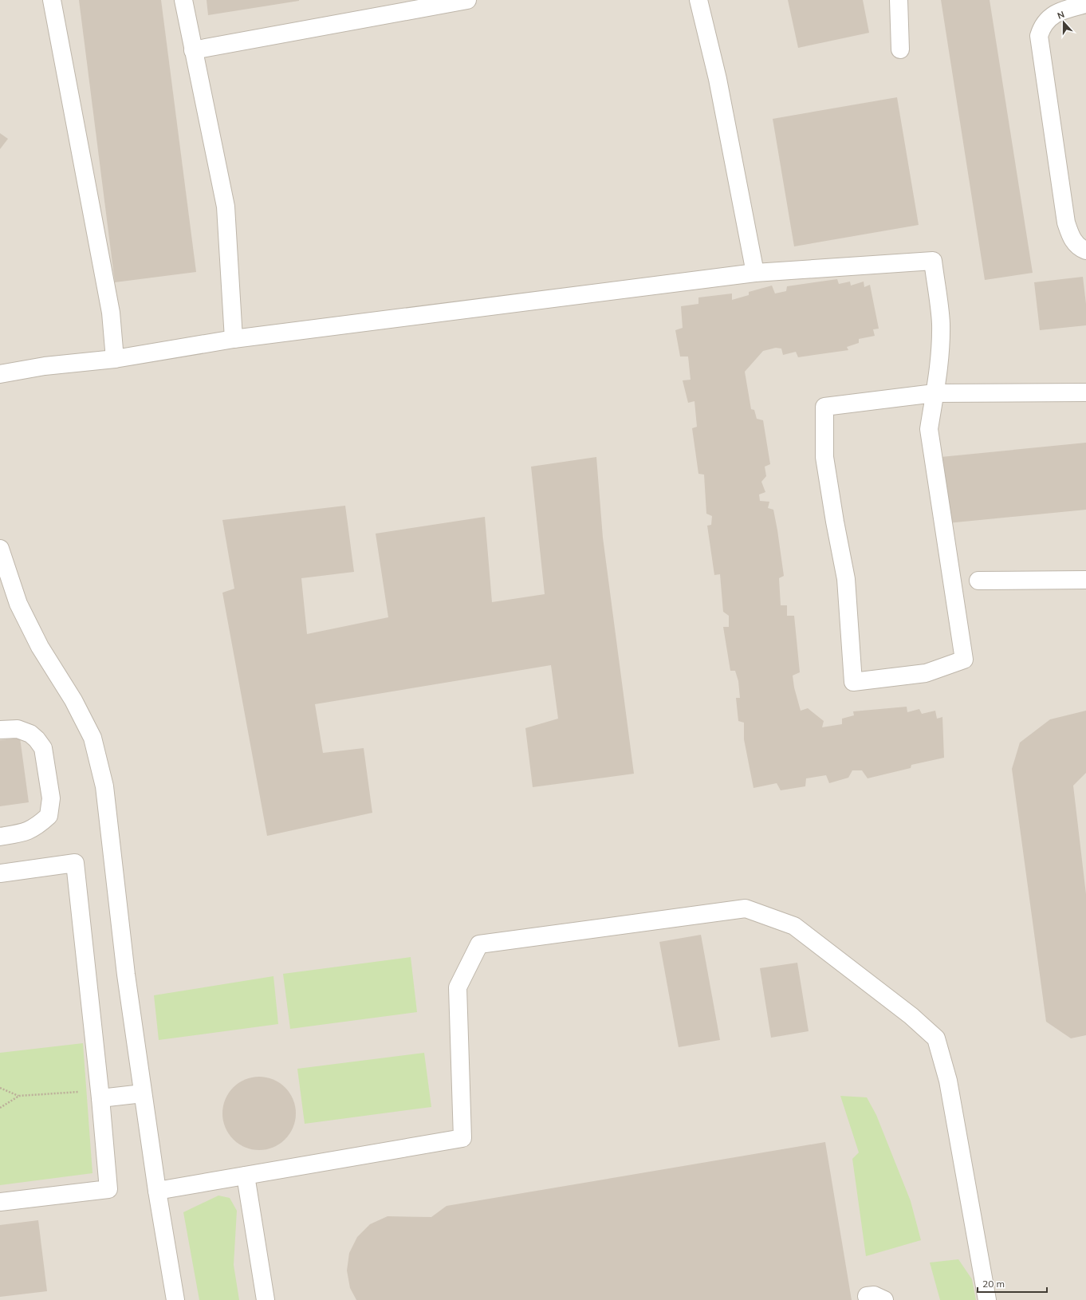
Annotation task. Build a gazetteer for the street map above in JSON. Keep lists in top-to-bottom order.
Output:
{
  "scale_bar": "20 m",
  "north": "top"
}
